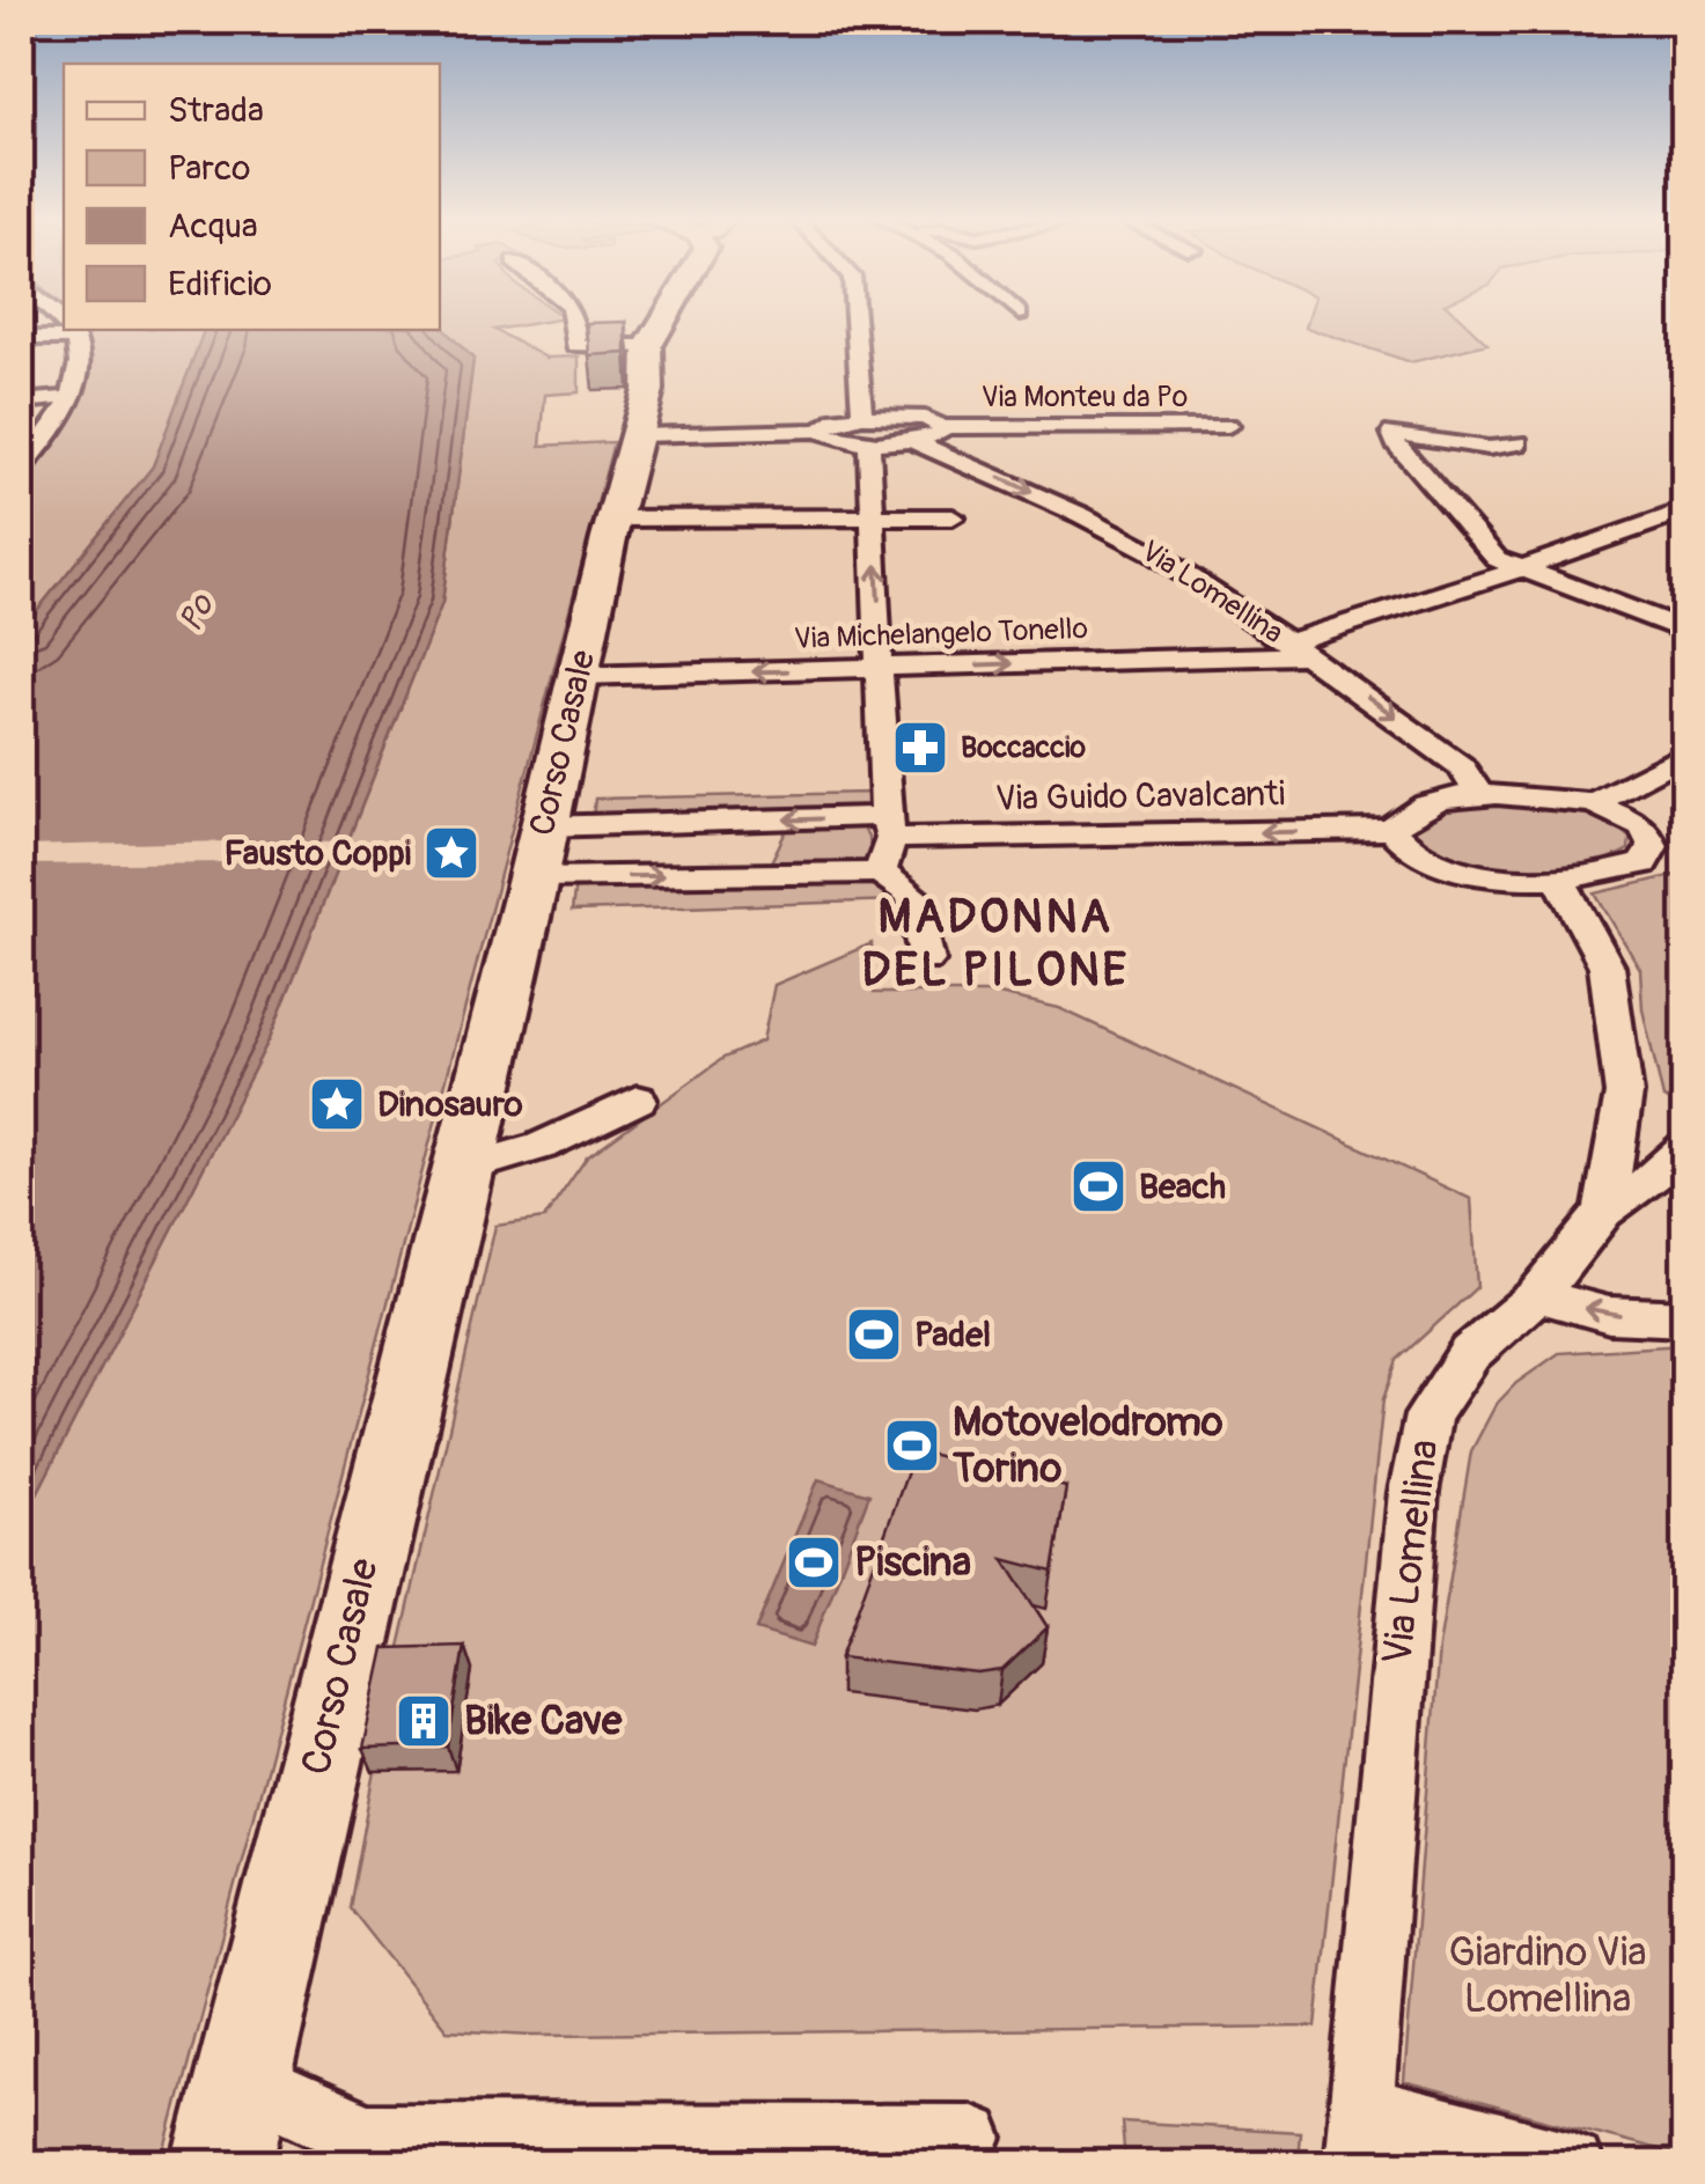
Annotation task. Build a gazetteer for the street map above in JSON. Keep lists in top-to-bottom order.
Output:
{
  "streets": {
    "main road": ["Corso Casale"],
    "street": [
      "Via Monteu da Po",
      "Via Lomellina",
      "Via Michelangelo Tonello",
      "Via Guido Cavalcanti"
    ]
  },
  "crossings": [
    ["Via Lomellina", "Via Michelangelo Tonello"],
    ["Via Michelangelo Tonello", "Corso Casale"],
    ["Corso Casale", "Via Guido Cavalcanti"]
  ],
  "districts": ["MADONNA DEL PILONE"],
  "water": ["Po"],
  "parks": ["Giardino Via Lomellina"],
  "places": {
    "pharmacy": ["Boccaccio"],
    "place": ["Fausto Coppi", "Dinosauro"],
    "sports": [
      "Beach",
      "Padel",
      "Motovelodromo Torino",
      "Piscina"
    ],
    "building": ["Bike Cave"]
  },
  "legend": [
    "Strada",
    "Parco",
    "Acqua",
    "Edificio"
  ]
}
